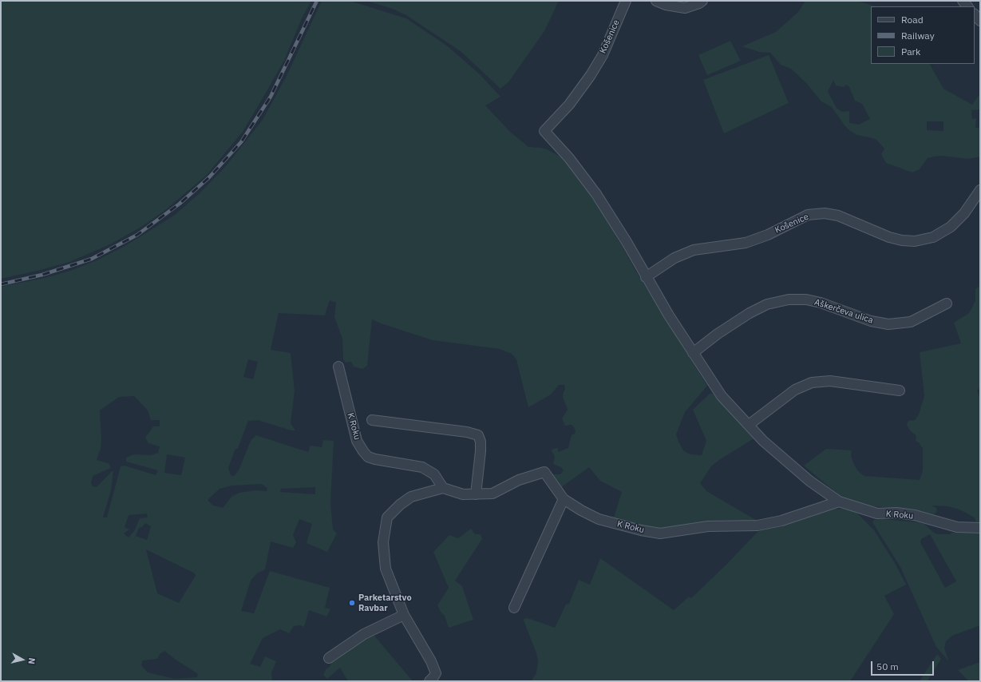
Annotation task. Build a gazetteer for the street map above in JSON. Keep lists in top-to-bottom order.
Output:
{
  "streets": {
    "street": ["Košenice", "Aškerčeva ulica", "K Roku"]
  },
  "crossings": [
    ["Košenice", "K Roku"],
    ["Aškerčeva ulica", "K Roku"]
  ],
  "places": ["Parketarstvo Ravbar"],
  "legend": ["Road", "Railway", "Park"],
  "scale_bar": "50 m",
  "north": "right"
}
